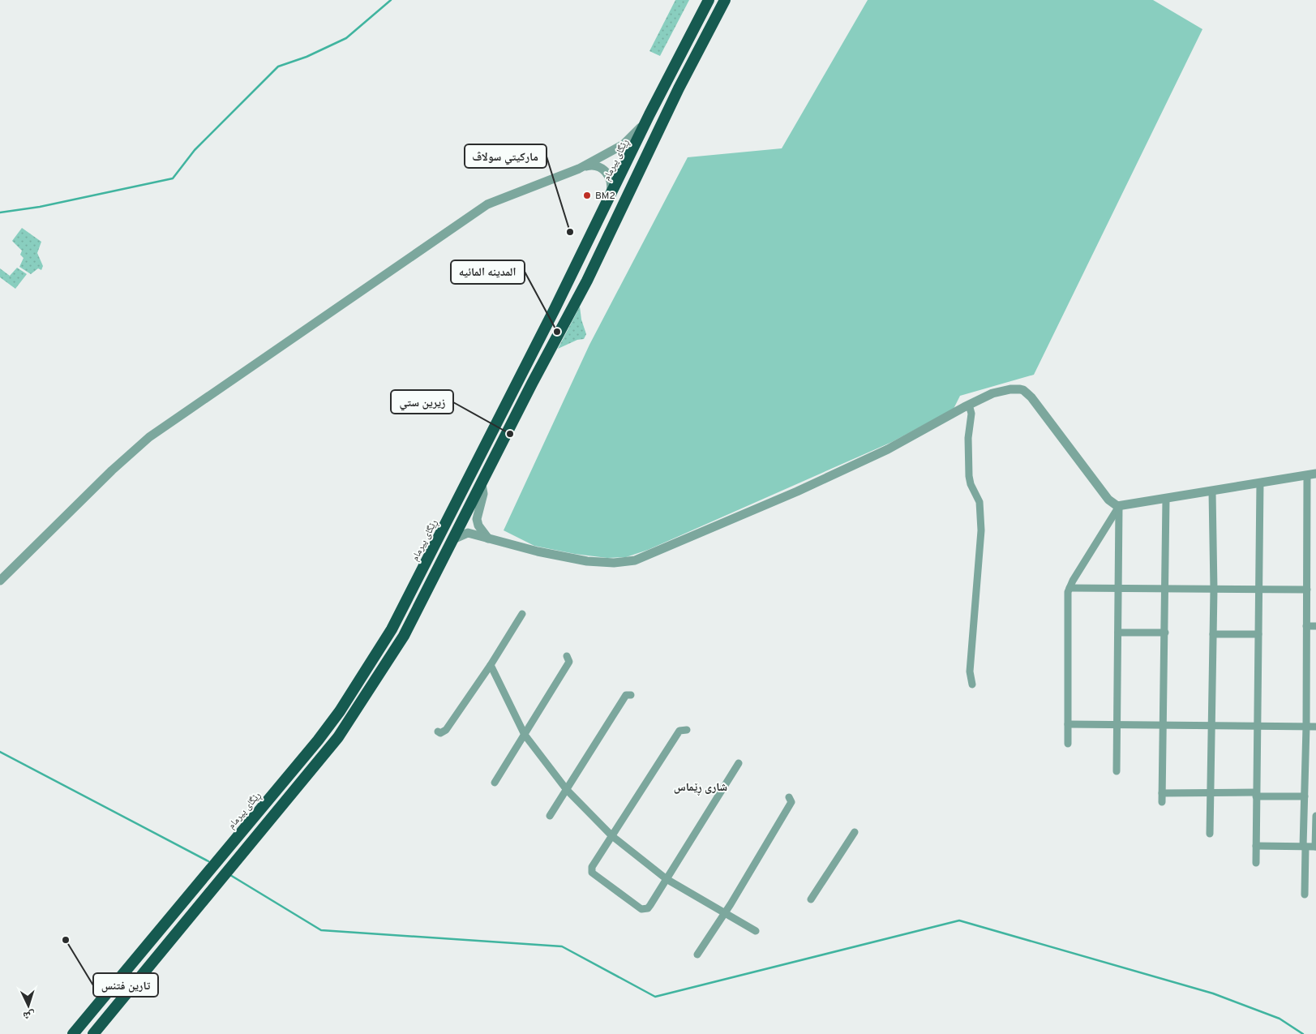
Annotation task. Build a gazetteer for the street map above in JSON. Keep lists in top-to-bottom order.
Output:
{
  "streets": {
    "highway": ["ڕێگای پیرمام"]
  },
  "districts": ["شاری ڕێماس"],
  "places": [
    "BM2",
    "ماركيتي سولاڤ",
    "المدينه المائيه",
    "زيرين ستي",
    "تارين فتنس"
  ],
  "north": "bottom"
}
